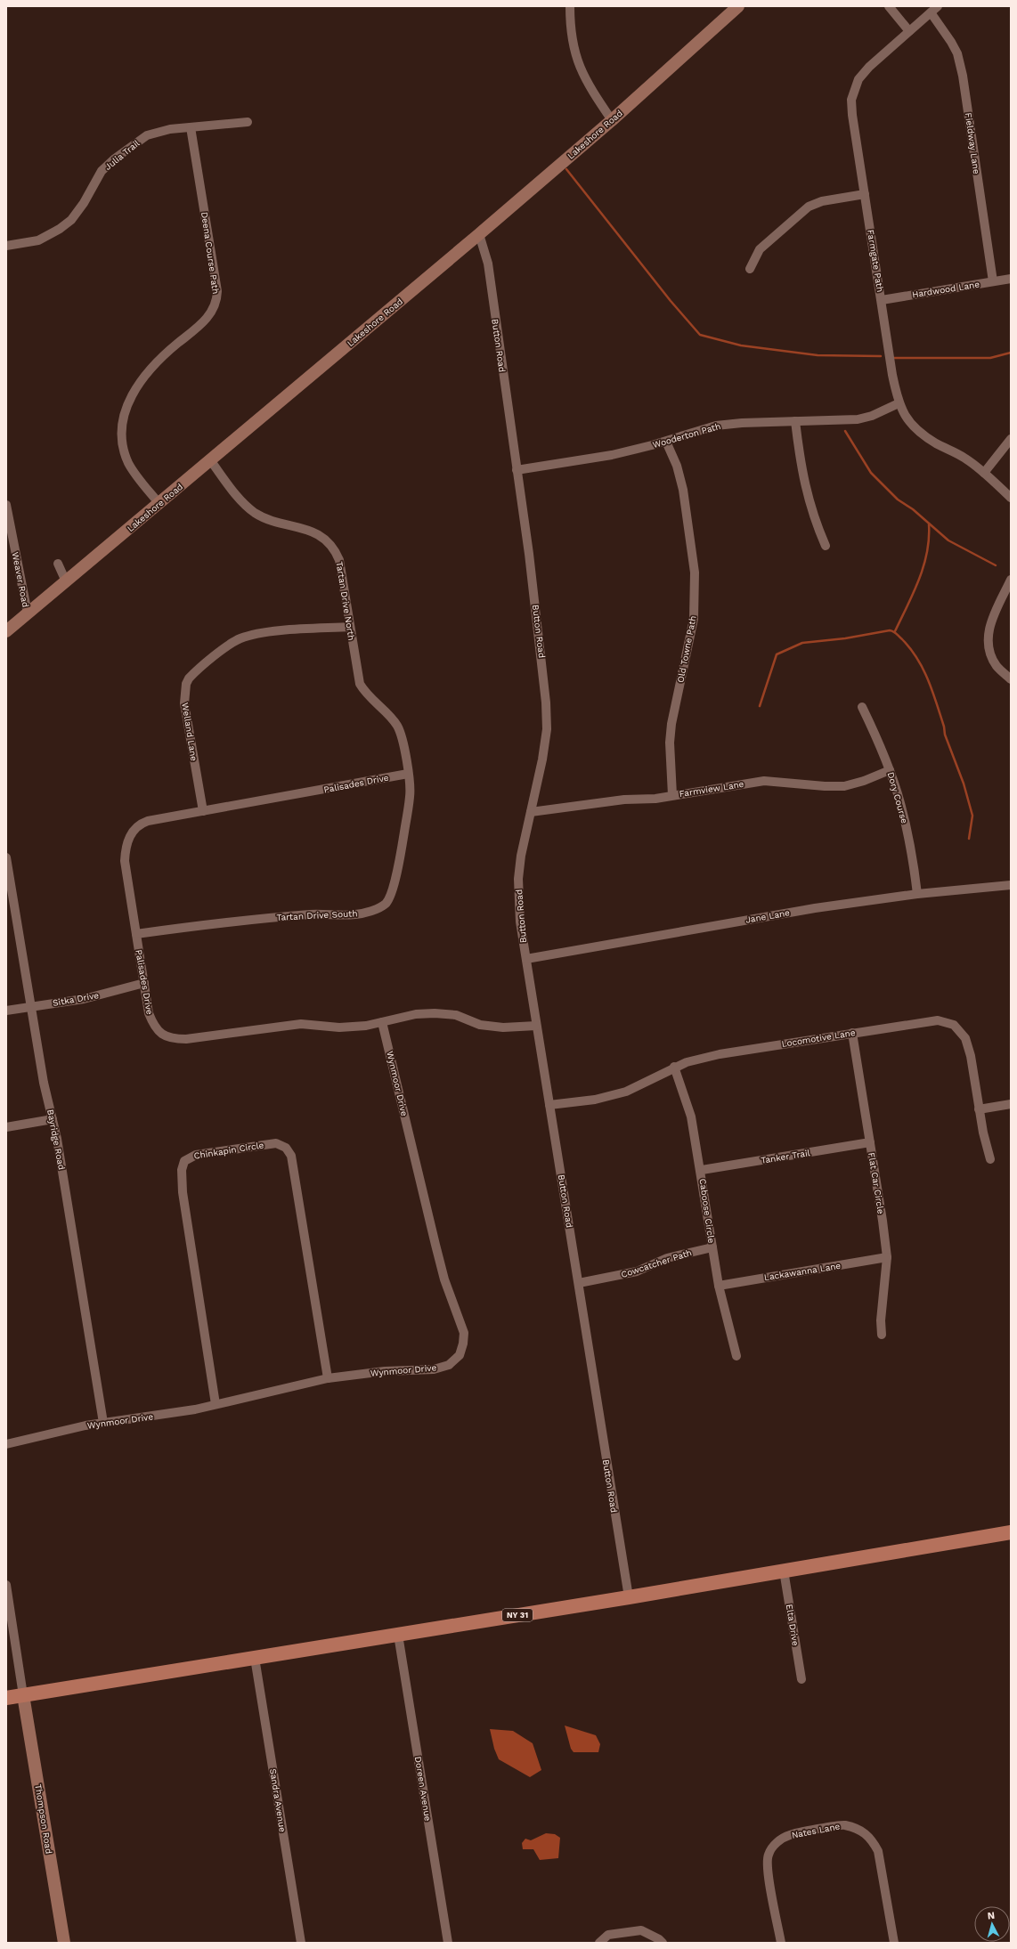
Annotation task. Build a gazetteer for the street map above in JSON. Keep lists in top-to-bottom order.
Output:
{
  "streets": {
    "main road": ["NY 31"],
    "street": [
      "Lakeshore Road",
      "Fieldway Lane",
      "Julia Trail",
      "Deena Course Path",
      "Farmgate Path",
      "Hardwood Lane",
      "Button Road",
      "Wooderton Path",
      "Weaver Road",
      "Tartan Drive North",
      "Old Towne Path",
      "Welland Lane",
      "Palisades Drive",
      "Farmview Lane",
      "Dory Course",
      "Tartan Drive South",
      "Jane Lane",
      "Sitka Drive",
      "Locomotive Lane",
      "Wynmoor Drive",
      "Bayridge Road",
      "Chinkapin Circle",
      "Tanker Trail",
      "Flat Car Circle",
      "Caboose Circle",
      "Cowcatcher Path",
      "Lackawanna Lane",
      "Elta Drive",
      "Doreen Avenue",
      "Sandra Avenue",
      "Thompson Road",
      "Nates Lane"
    ]
  },
  "crossings": [
    ["Lakeshore Road", "Deena Course Path"],
    ["Lakeshore Road", "Button Road"],
    ["Lakeshore Road", "Weaver Road"],
    ["Lakeshore Road", "Tartan Drive North"],
    ["Fieldway Lane", "Farmgate Path"],
    ["Fieldway Lane", "Hardwood Lane"],
    ["Julia Trail", "Deena Course Path"],
    ["Farmgate Path", "Hardwood Lane"],
    ["Farmgate Path", "Wooderton Path"],
    ["Button Road", "Wooderton Path"],
    ["Button Road", "Palisades Drive"],
    ["Button Road", "Farmview Lane"],
    ["Button Road", "Jane Lane"],
    ["Button Road", "Locomotive Lane"],
    ["Button Road", "Cowcatcher Path"],
    ["Button Road", "NY 31"],
    ["Wooderton Path", "Old Towne Path"],
    ["Tartan Drive North", "Welland Lane"],
    ["Tartan Drive North", "Palisades Drive"],
    ["Tartan Drive North", "Tartan Drive South"],
    ["Old Towne Path", "Farmview Lane"],
    ["Welland Lane", "Palisades Drive"],
    ["Palisades Drive", "Tartan Drive South"],
    ["Palisades Drive", "Sitka Drive"],
    ["Palisades Drive", "Wynmoor Drive"],
    ["Farmview Lane", "Dory Course"],
    ["Dory Course", "Jane Lane"],
    ["Sitka Drive", "Bayridge Road"],
    ["Locomotive Lane", "Flat Car Circle"],
    ["Locomotive Lane", "Caboose Circle"],
    ["Wynmoor Drive", "Bayridge Road"],
    ["Wynmoor Drive", "Chinkapin Circle"],
    ["Tanker Trail", "Flat Car Circle"],
    ["Tanker Trail", "Caboose Circle"],
    ["Flat Car Circle", "Lackawanna Lane"],
    ["Caboose Circle", "Cowcatcher Path"],
    ["Caboose Circle", "Lackawanna Lane"],
    ["NY 31", "Elta Drive"],
    ["NY 31", "Doreen Avenue"],
    ["NY 31", "Sandra Avenue"],
    ["NY 31", "Thompson Road"]
  ],
  "north": "top"
}
